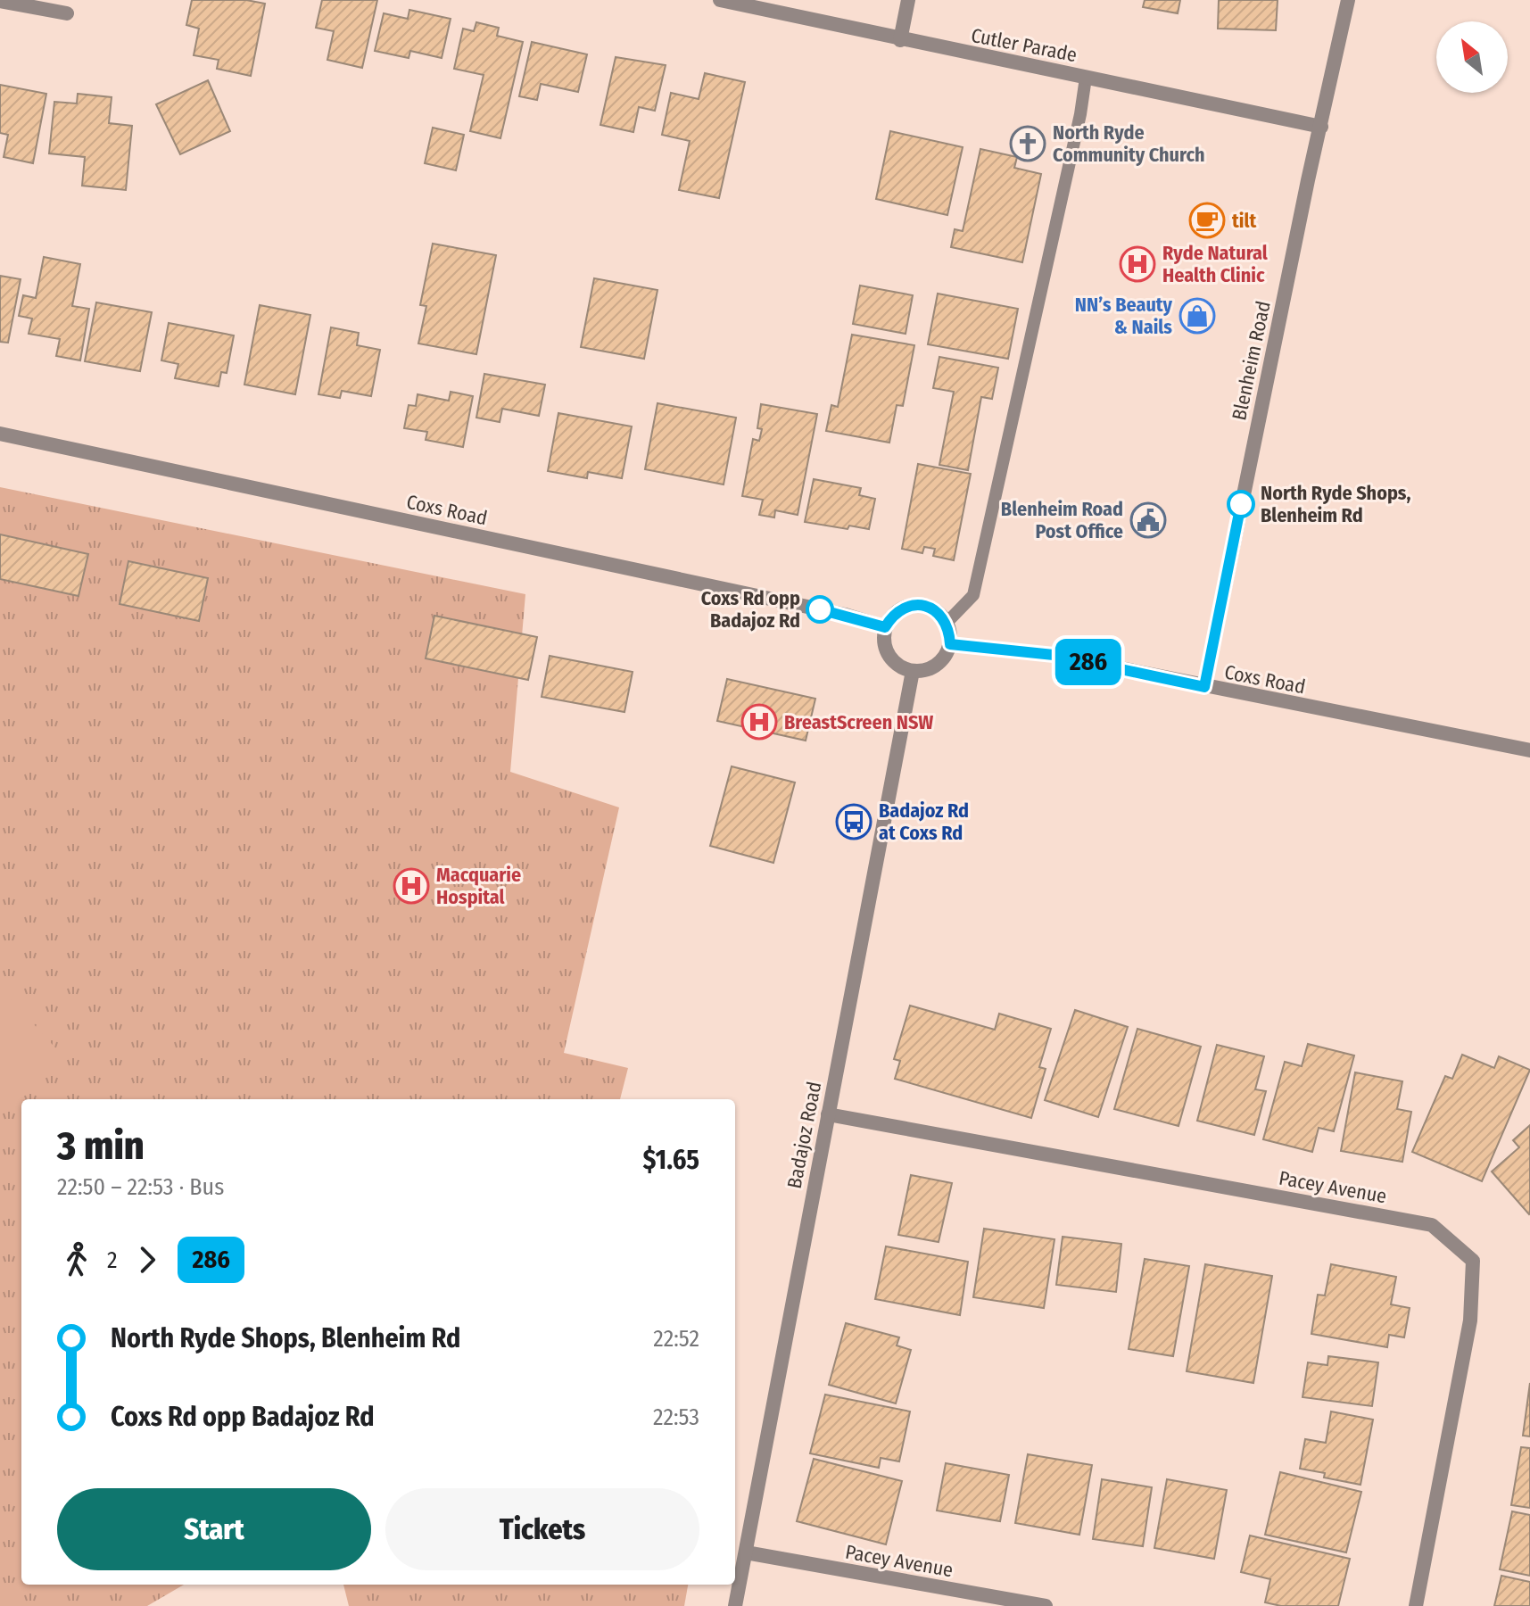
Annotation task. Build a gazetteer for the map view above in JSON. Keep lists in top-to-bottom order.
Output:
{
  "streets": {
    "street": [
      "Cutler Parade",
      "Blenheim Road",
      "Coxs Road",
      "Badajoz Road",
      "Pacey Avenue"
    ]
  },
  "crossings": [
    ["Cutler Parade", "Blenheim Road"],
    ["Blenheim Road", "Coxs Road"],
    ["Coxs Road", "Badajoz Road"],
    ["Badajoz Road", "Pacey Avenue"]
  ],
  "places": {
    "church": ["North Ryde Community Church"],
    "cafe": ["tilt"],
    "hospital": ["Ryde Natural Health Clinic", "BreastScreen NSW", "Macquarie Hospital"],
    "shop": ["NN’s Beauty & Nails"],
    "other": ["North Ryde Shops, Blenheim Rd", "Coxs Rd opp Badajoz Rd"],
    "public building": ["Blenheim Road Post Office"],
    "bus stop": ["Badajoz Rd at Coxs Rd"]
  },
  "lines": ["bus line 286"],
  "north": "top left",
  "page": {
    "on_map": "286",
    "heading": ["3 min", "22:50 – 22:53 · Bus", "$1.65"],
    "legs": ["2", "286"],
    "list": [
      {
        "name": "North Ryde Shops, Blenheim Rd",
        "value": "22:52"
      },
      {
        "name": "Coxs Rd opp Badajoz Rd",
        "value": "22:53"
      }
    ],
    "buttons": ["Start", "Tickets"]
  }
}
